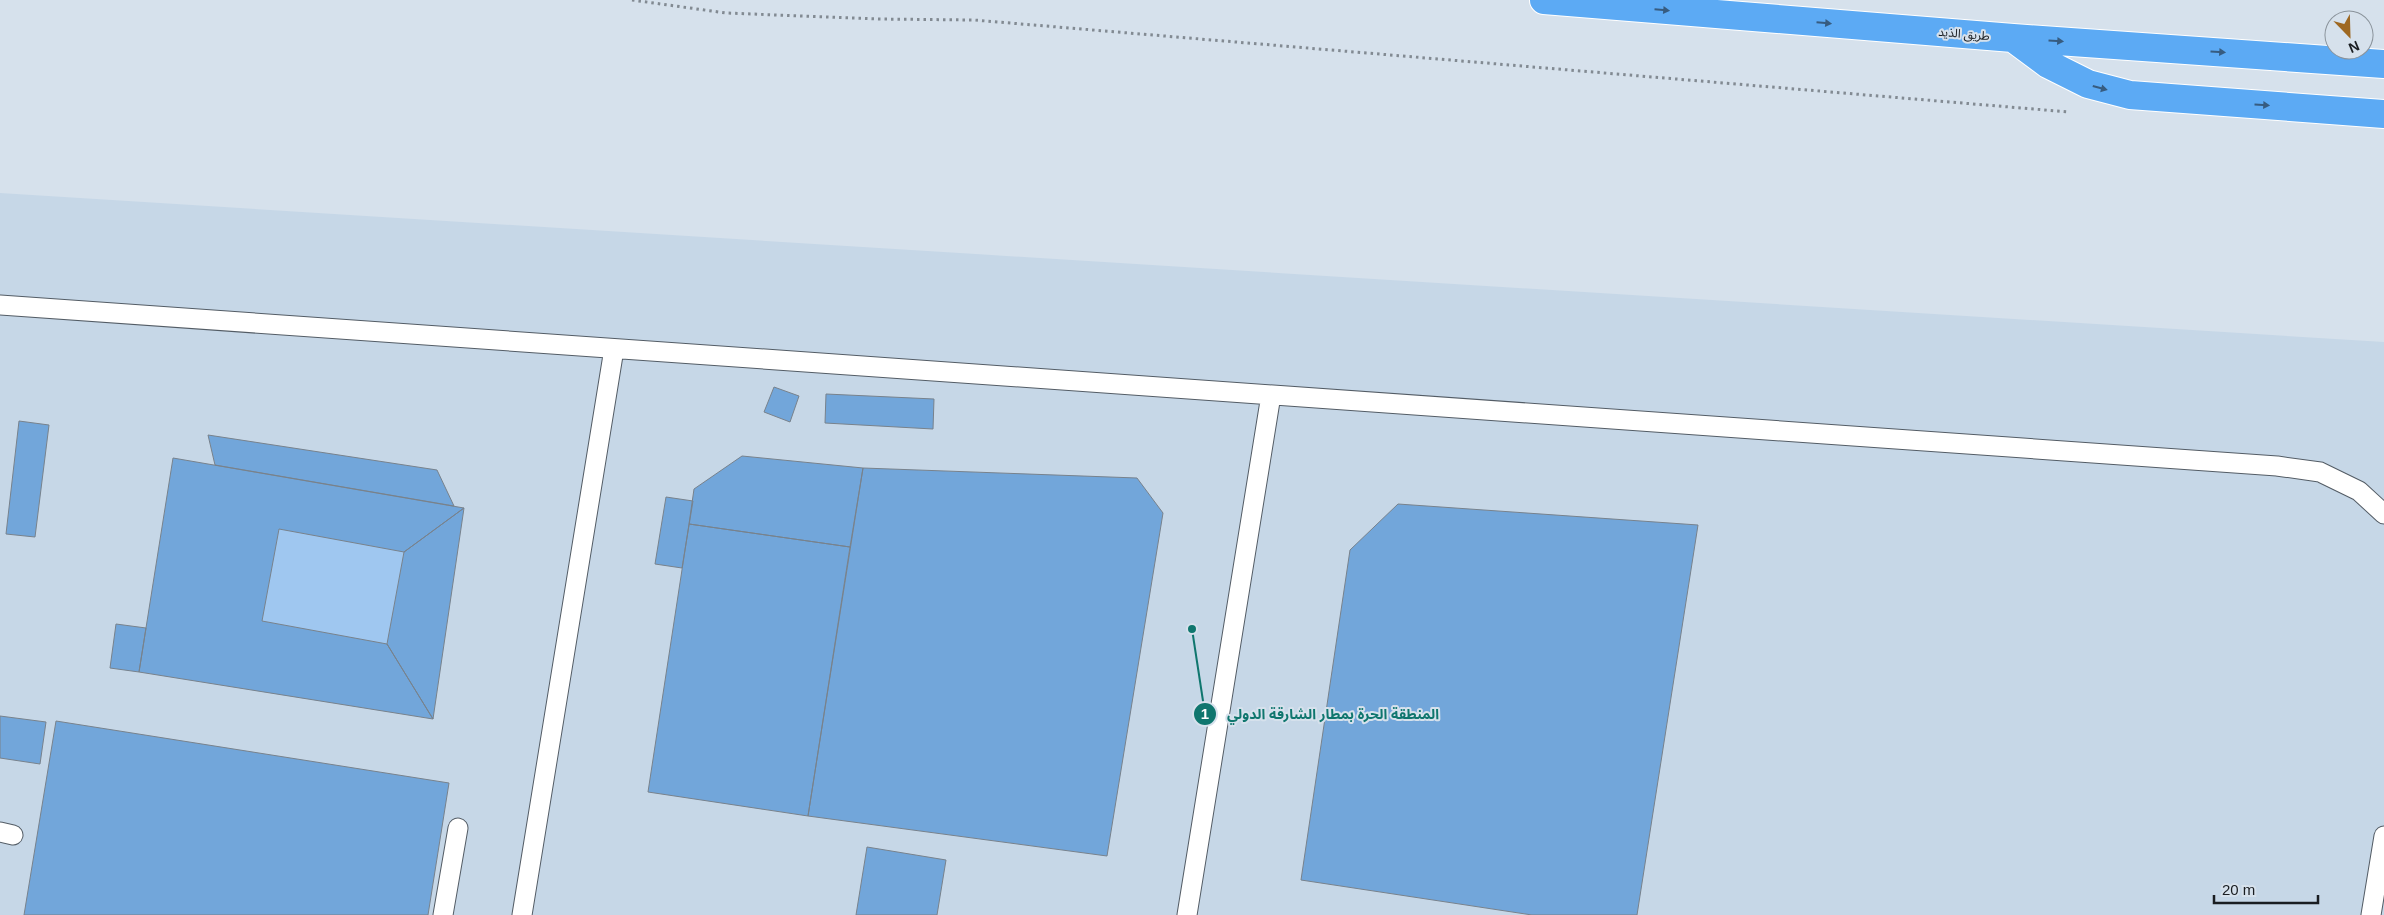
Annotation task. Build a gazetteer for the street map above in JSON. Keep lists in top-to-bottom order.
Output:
{
  "streets": {
    "highway": ["طريق الذيد"]
  },
  "places": ["المنطقة الحرة بمطار الشارقة الدولي"],
  "scale_bar": "20 m",
  "north": "bottom right"
}
